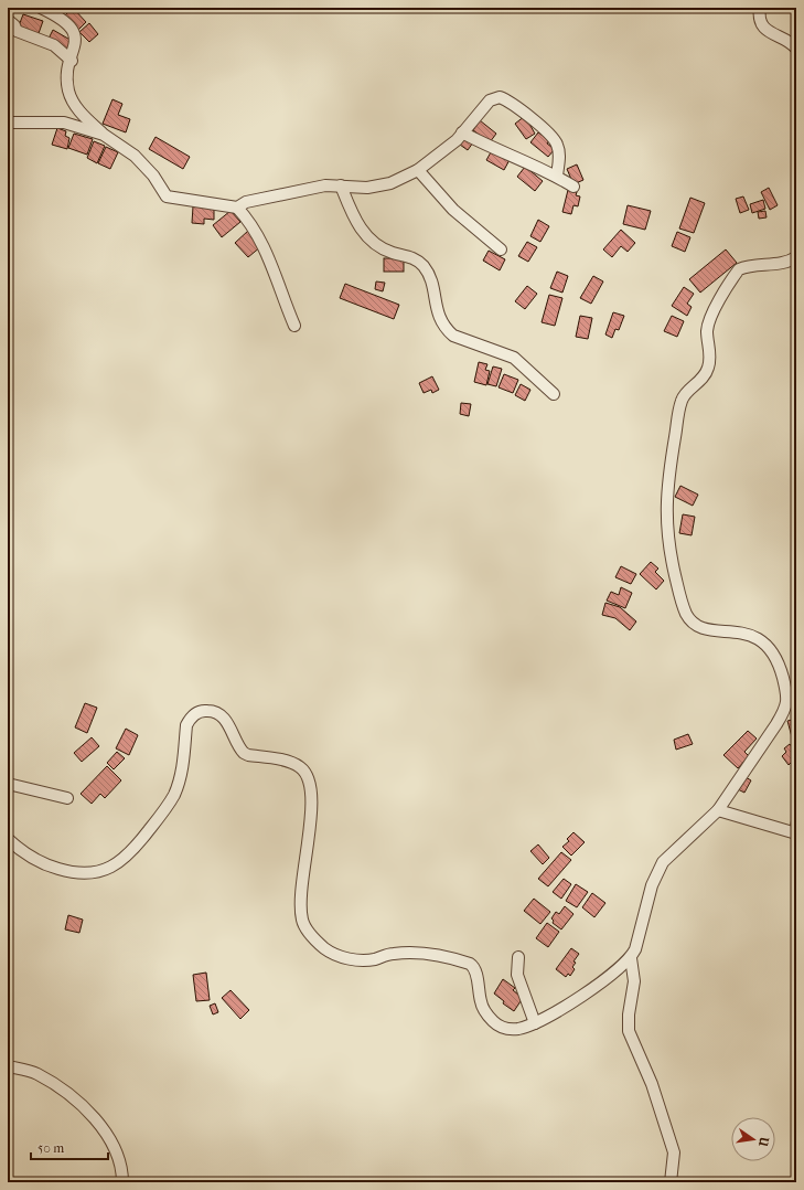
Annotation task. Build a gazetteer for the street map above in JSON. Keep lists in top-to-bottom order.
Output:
{
  "scale_bar": "50 m",
  "north": "right"
}
